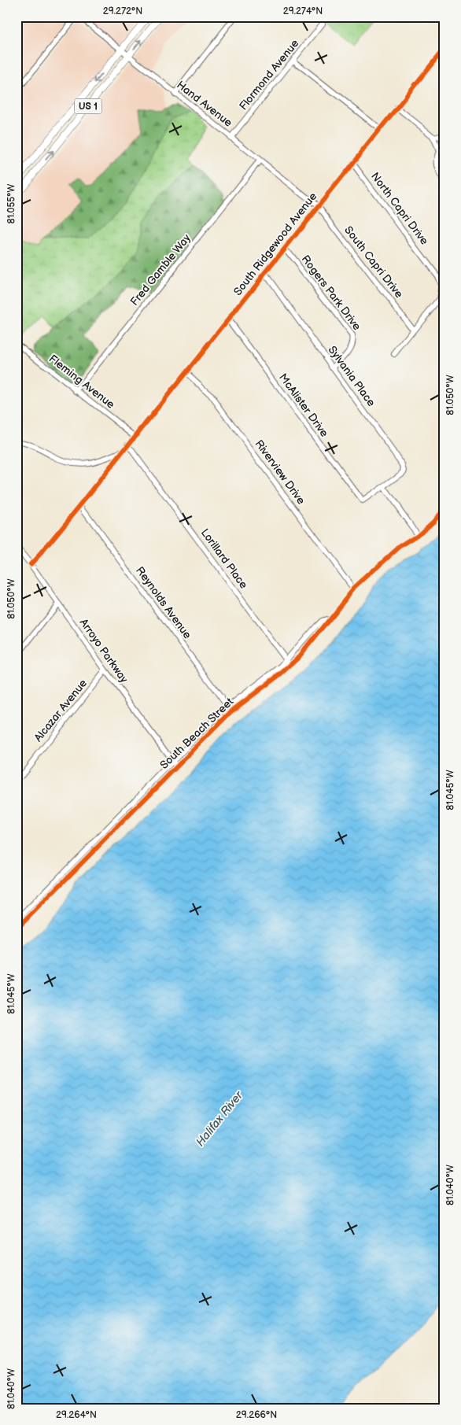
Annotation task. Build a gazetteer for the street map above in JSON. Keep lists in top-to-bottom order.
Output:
{
  "streets": {
    "main road": ["US 1"],
    "street": [
      "Flormond Avenue",
      "Hand Avenue",
      "North Capri Drive",
      "South Ridgewood Avenue",
      "South Capri Drive",
      "Fred Gamble Way",
      "Rogers Park Drive",
      "Sylvania Place",
      "Fleming Avenue",
      "McAlister Drive",
      "Riverview Drive",
      "Lorillard Place",
      "Reynolds Avenue",
      "Arroyo Parkway",
      "Alcazar Avenue",
      "South Beach Street"
    ]
  },
  "crossings": [
    ["Flormond Avenue", "Hand Avenue"],
    ["Hand Avenue", "US 1"],
    ["Hand Avenue", "South Ridgewood Avenue"],
    ["Hand Avenue", "South Capri Drive"],
    ["Hand Avenue", "Fred Gamble Way"],
    ["North Capri Drive", "South Ridgewood Avenue"],
    ["North Capri Drive", "South Capri Drive"],
    ["South Ridgewood Avenue", "South Capri Drive"],
    ["South Ridgewood Avenue", "Rogers Park Drive"],
    ["South Ridgewood Avenue", "Sylvania Place"],
    ["South Ridgewood Avenue", "Fleming Avenue"],
    ["South Ridgewood Avenue", "McAlister Drive"],
    ["South Ridgewood Avenue", "Riverview Drive"],
    ["South Ridgewood Avenue", "Lorillard Place"],
    ["Fred Gamble Way", "Fleming Avenue"],
    ["Rogers Park Drive", "Sylvania Place"],
    ["Sylvania Place", "McAlister Drive"],
    ["Riverview Drive", "South Beach Street"],
    ["Lorillard Place", "South Beach Street"],
    ["Reynolds Avenue", "South Beach Street"],
    ["Arroyo Parkway", "Alcazar Avenue"],
    ["Arroyo Parkway", "South Beach Street"]
  ],
  "water": ["Halifax River"],
  "coordinates": [
    "29.272°N",
    "29.274°N",
    "81.055°W",
    "81.050°W",
    "81.045°W",
    "81.040°W",
    "29.264°N",
    "29.266°N"
  ]
}
